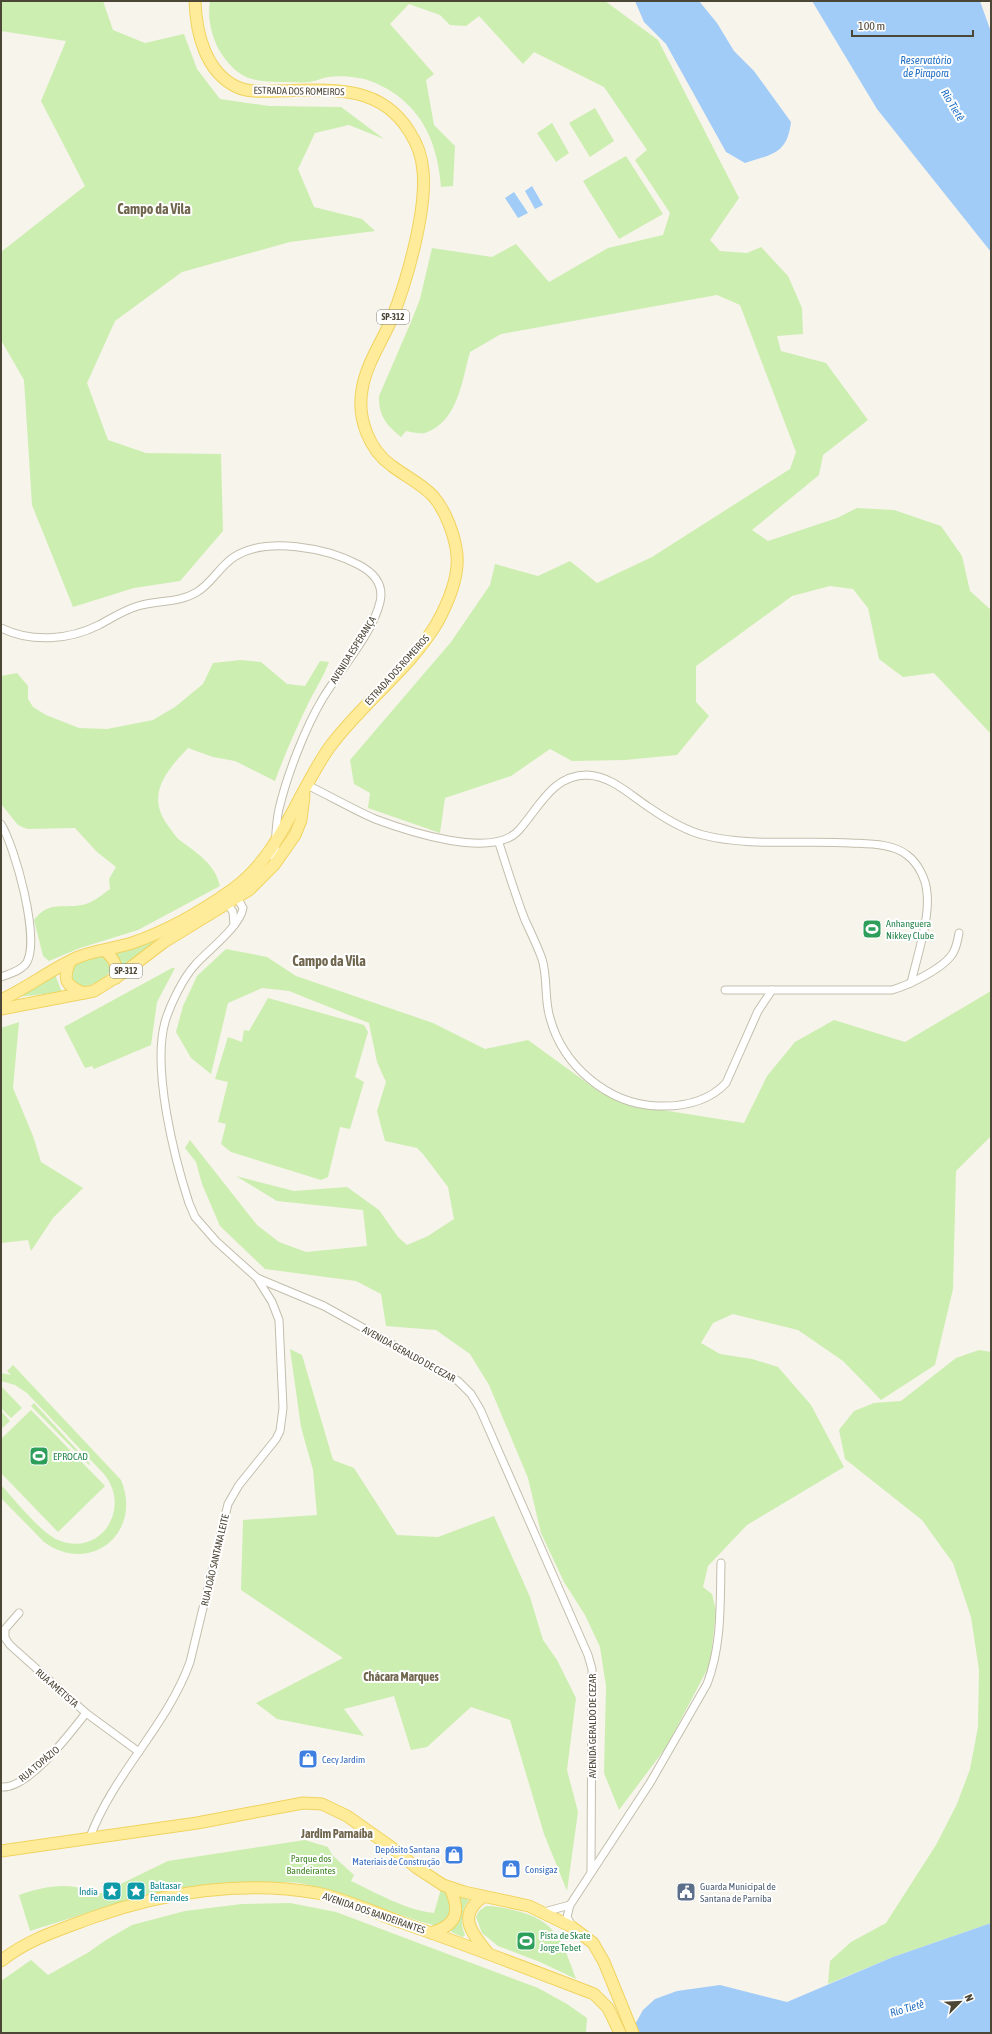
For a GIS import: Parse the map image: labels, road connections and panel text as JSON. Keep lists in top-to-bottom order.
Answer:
{
  "streets": {
    "main road": ["ESTRADA DOS ROMEIROS", "SP-312", "AVENIDA DOS BANDEIRANTES"],
    "street": [
      "AVENIDA ESPERANÇA",
      "AVENIDA GERALDO DE CEZAR",
      "RUA JOÃO SANTANA LEITE",
      "RUA AMETISTA",
      "RUA TOPÁZIO"
    ]
  },
  "crossings": [
    ["ESTRADA DOS ROMEIROS", "AVENIDA ESPERANÇA"],
    ["AVENIDA GERALDO DE CEZAR", "RUA JOÃO SANTANA LEITE"],
    ["RUA JOÃO SANTANA LEITE", "RUA AMETISTA"],
    ["RUA AMETISTA", "RUA TOPÁZIO"]
  ],
  "districts": [
    "Campo da Vila",
    "Campo da Vila",
    "Chácara Marques",
    "Jardim Parnaíba"
  ],
  "water": ["Reservatório de Pirapora", "Rio Tietê"],
  "parks": ["Parque dos Bandeirantes"],
  "places": {
    "sports": ["Anhanguera Nikkey Clube", "EPROCAD", "Pista de Skate Jorge Tebet"],
    "shop": ["Cecy Jardim", "Depósito Santana Materiais de Construção", "Consigaz"],
    "place": ["Índia", "Baltasar Fernandes"],
    "public building": ["Guarda Municipal de Santana de Parníba"]
  },
  "scale_bar": "100 m",
  "north": "top right"
}
